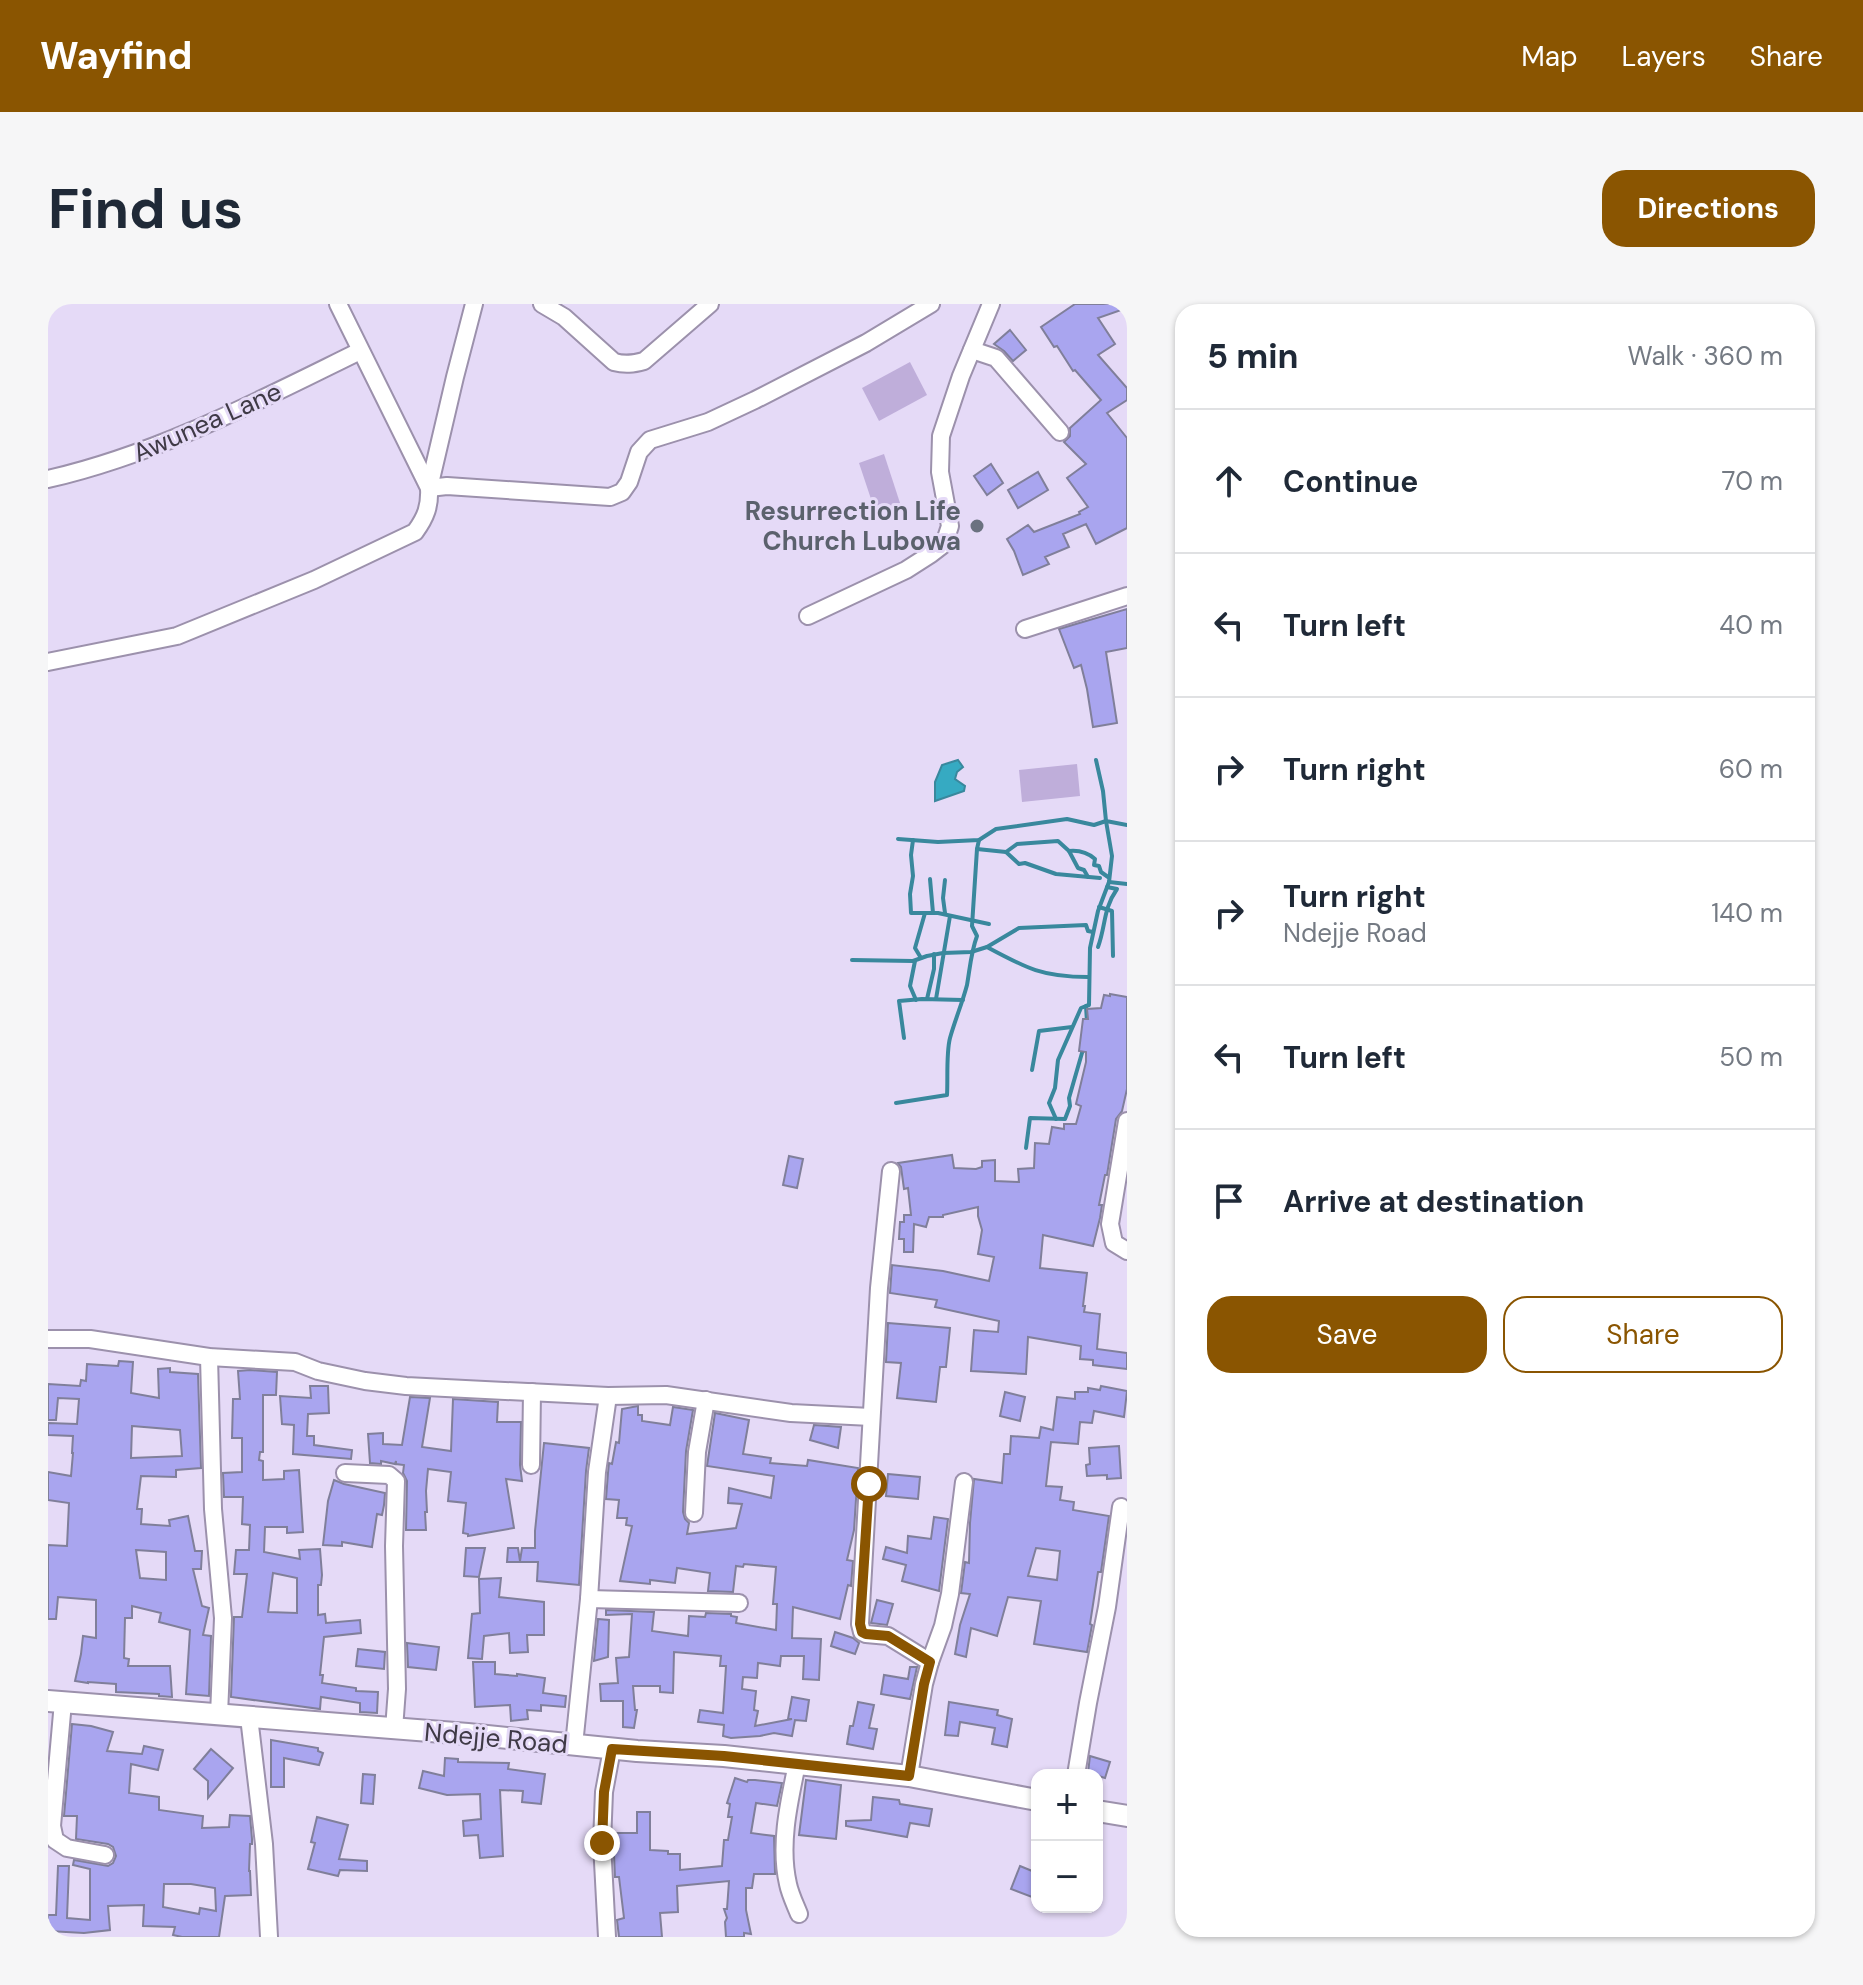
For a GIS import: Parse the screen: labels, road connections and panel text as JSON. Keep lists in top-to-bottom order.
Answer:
{
  "streets": {
    "street": ["Awunea Lane", "Ndejje Road"]
  },
  "places": ["Resurrection Life Church Lubowa"],
  "page": {
    "header": "Wayfind",
    "nav": ["Map", "Layers", "Share"],
    "buttons": [
      "Directions",
      ["Save", "Share"]
    ],
    "title": "Find us",
    "heading": ["5 min", "Walk · 360 m"],
    "list": [
      ["Continue", "70 m"],
      ["Turn left", "40 m"],
      ["Turn right", "60 m"],
      ["Turn right", "Ndejje Road", "140 m"],
      ["Turn left", "50 m"],
      "Arrive at destination"
    ],
    "map_buttons": ["+", "−"]
  }
}
